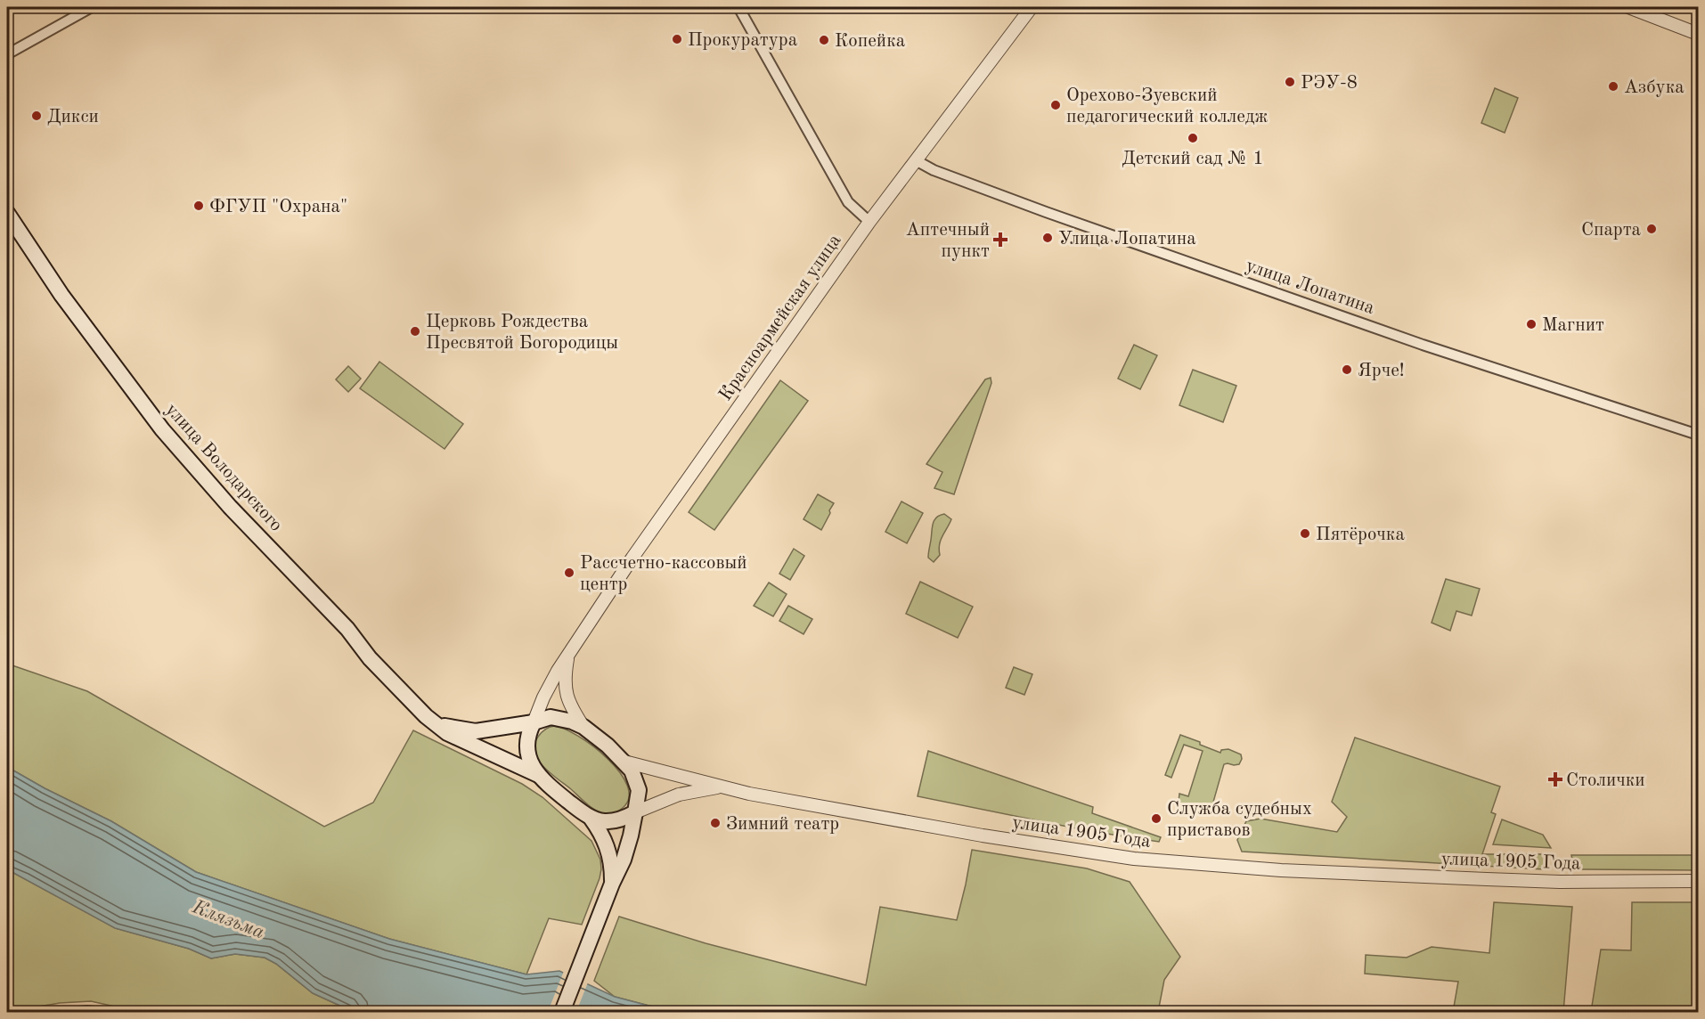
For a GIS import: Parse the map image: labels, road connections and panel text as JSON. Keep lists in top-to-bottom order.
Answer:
{
  "streets": {
    "main road": ["улица Володарского"],
    "street": ["улица Лопатина", "Красноармейская улица", "улица 1905 Года"]
  },
  "crossings": [
    ["улица Лопатина", "Красноармейская улица"]
  ],
  "water": ["Клязьма"],
  "places": {
    "other": [
      "Прокуратура",
      "Копейка",
      "РЭУ-8",
      "Азбука",
      "Орехово-Зуевский педагогический колледж",
      "Дикси",
      "Детский сад № 1",
      "ФГУП \"Охрана\"",
      "Спарта",
      "Улица Лопатина",
      "Магнит",
      "Церковь Рождества Пресвятой Богородицы",
      "Ярче!",
      "Пятёрочка",
      "Рассчетно-кассовый центр",
      "Служба судебных приставов",
      "Зимний театр"
    ],
    "health": ["Аптечный пункт", "Столички"]
  }
}
